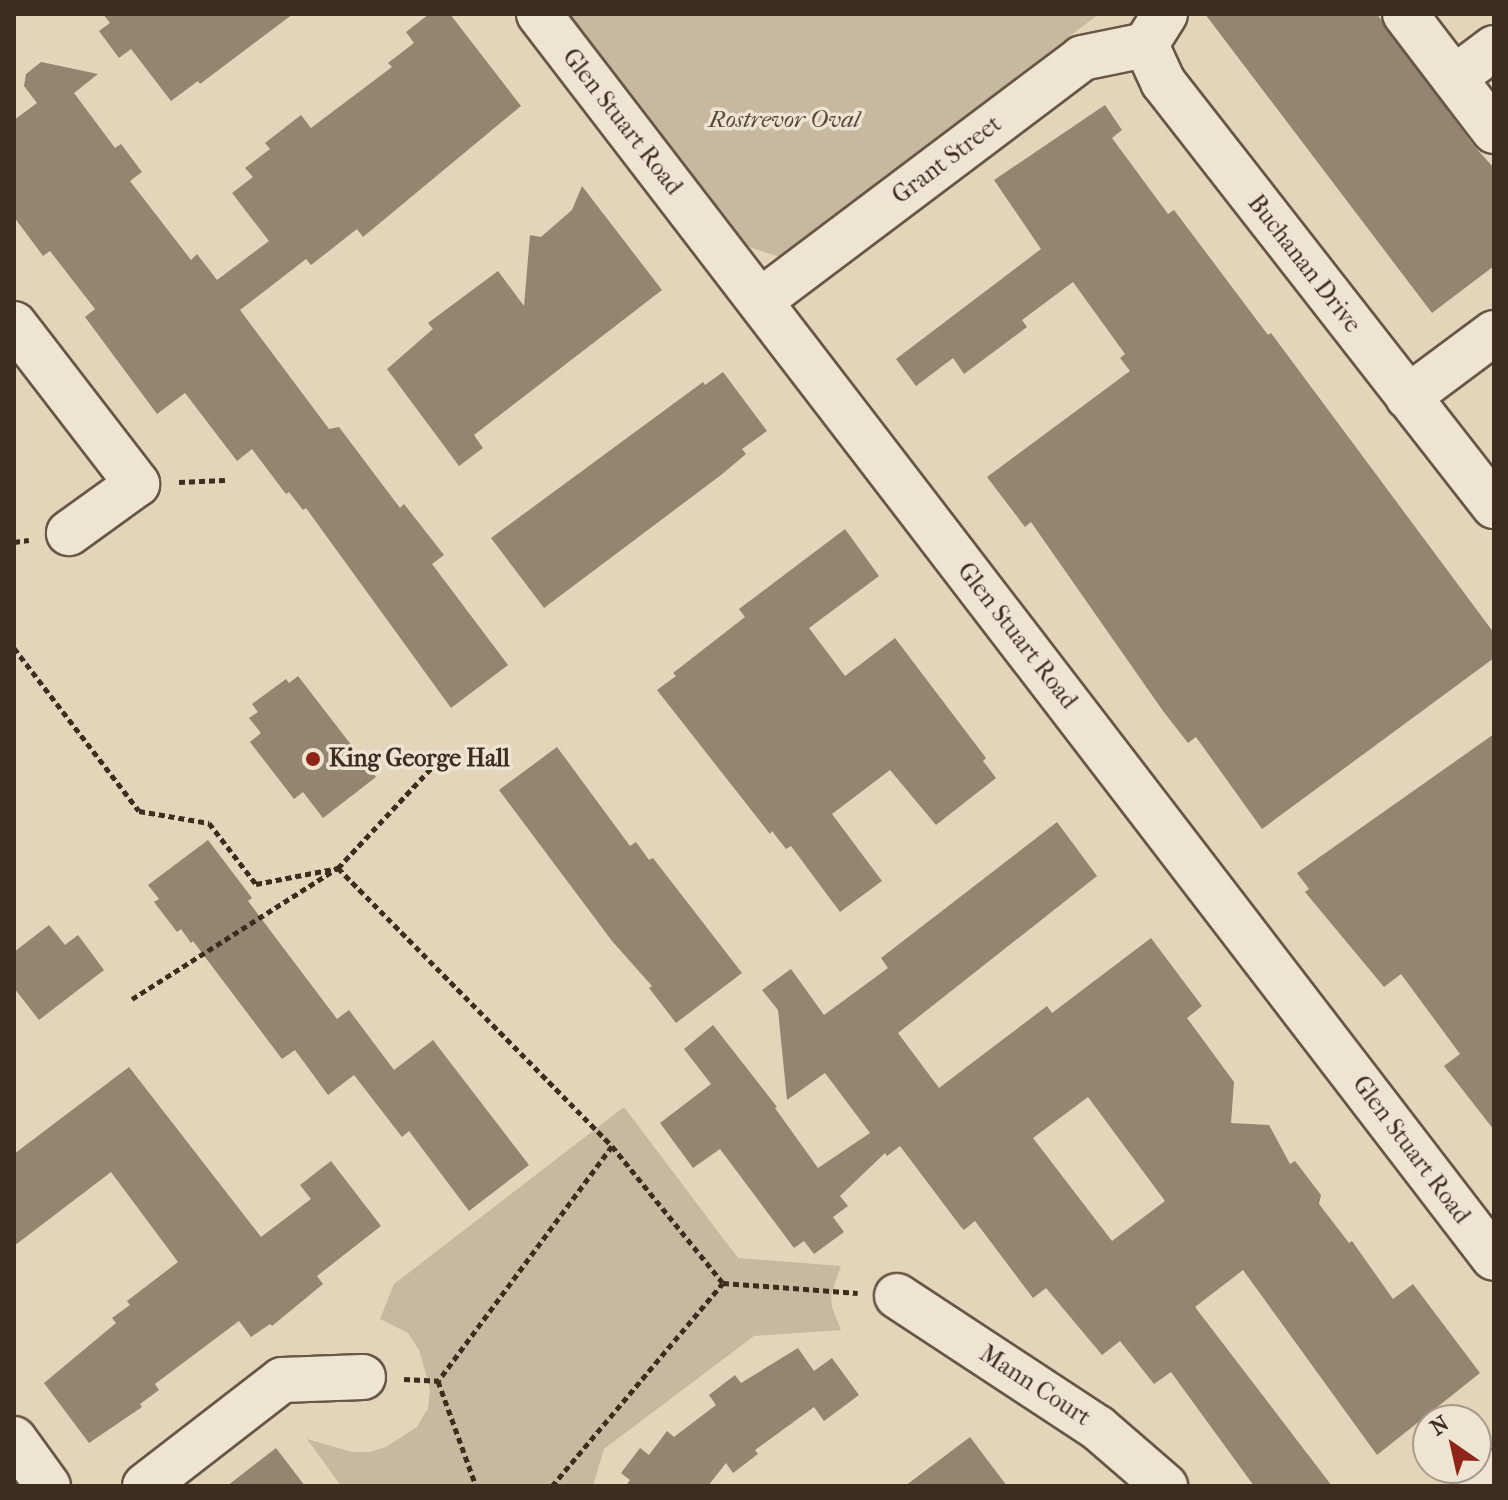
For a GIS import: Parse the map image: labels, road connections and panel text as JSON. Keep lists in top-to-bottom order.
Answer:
{
  "streets": {
    "street": [
      "Glen Stuart Road",
      "Grant Street",
      "Buchanan Drive",
      "Mann Court"
    ]
  },
  "crossings": [
    ["Glen Stuart Road", "Grant Street"],
    ["Grant Street", "Buchanan Drive"]
  ],
  "parks": ["Rostrevor Oval"],
  "places": ["King George Hall"],
  "north": "top left"
}
